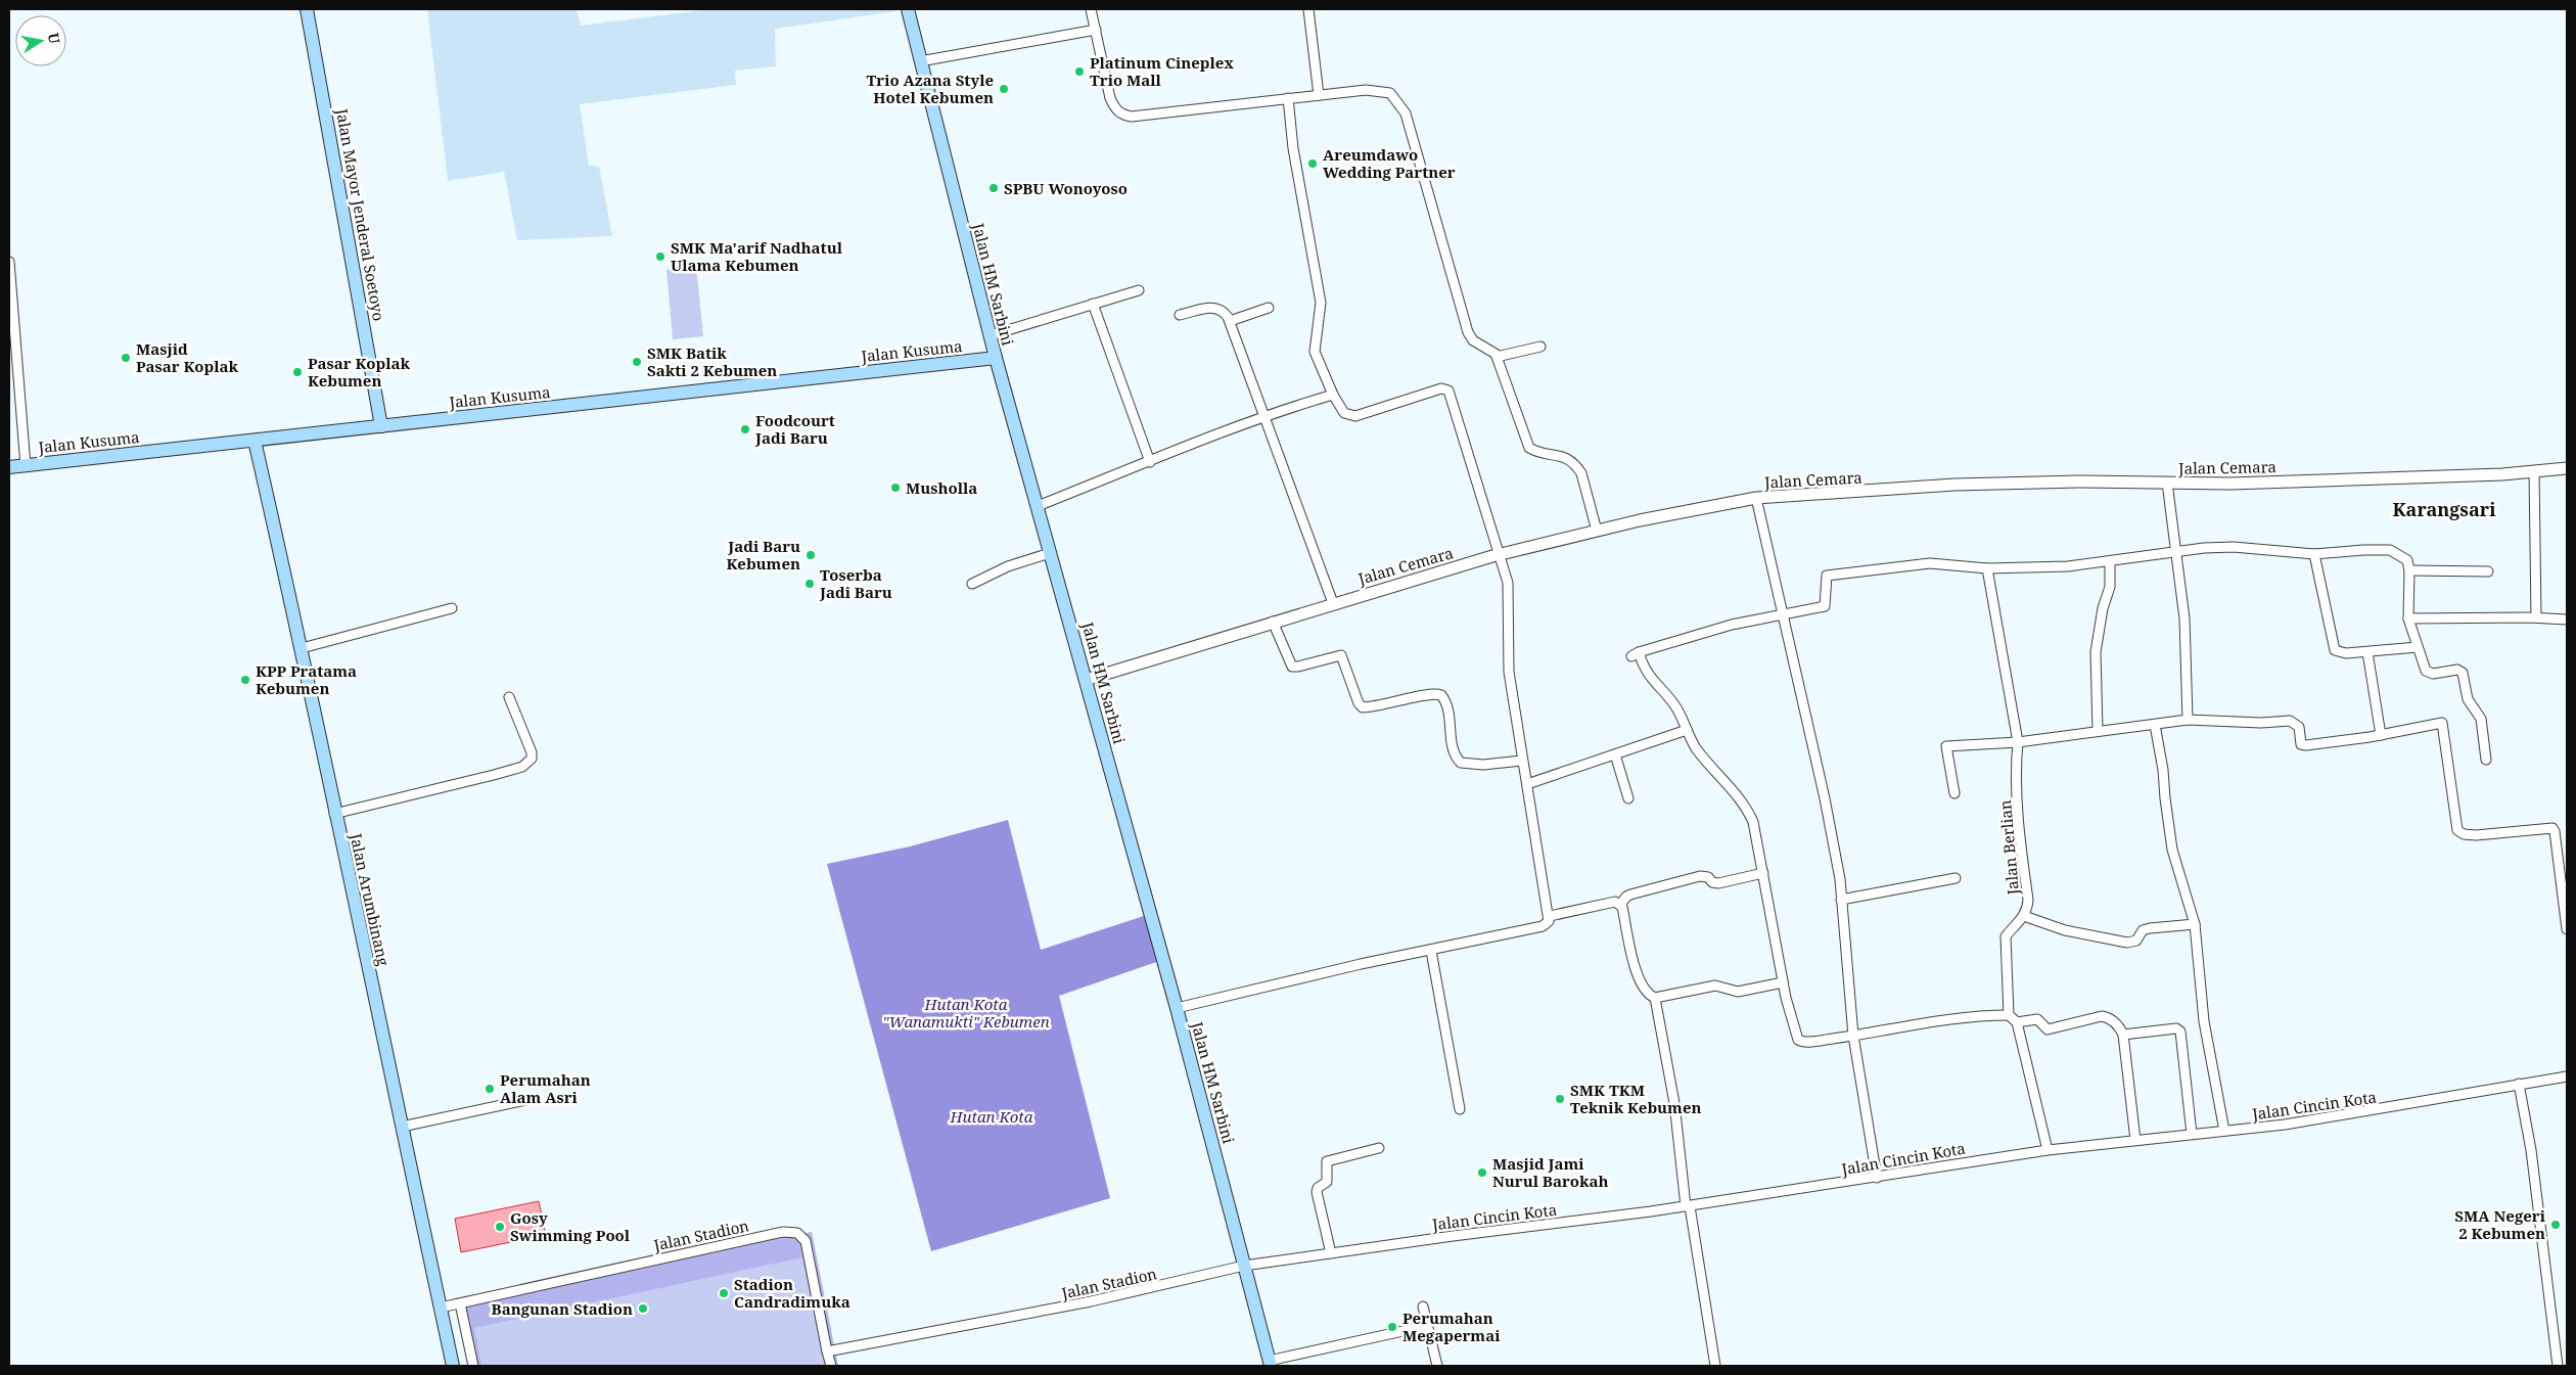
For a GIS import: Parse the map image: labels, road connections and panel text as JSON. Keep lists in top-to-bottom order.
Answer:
{
  "streets": {
    "main road": [
      "Jalan Mayor Jenderal Soetoyo",
      "Jalan HM Sarbini",
      "Jalan Kusuma",
      "Jalan Arumbinang"
    ],
    "street": [
      "Jalan Cemara",
      "Jalan Berlian",
      "Jalan Cincin Kota",
      "Jalan Stadion"
    ]
  },
  "crossings": [
    ["Jalan Mayor Jenderal Soetoyo", "Jalan Kusuma"],
    ["Jalan HM Sarbini", "Jalan Kusuma"],
    ["Jalan HM Sarbini", "Jalan Cemara"],
    ["Jalan HM Sarbini", "Jalan Cincin Kota"],
    ["Jalan HM Sarbini", "Jalan Stadion"],
    ["Jalan Kusuma", "Jalan Arumbinang"],
    ["Jalan Berlian", "Jalan Cincin Kota"],
    ["Jalan Arumbinang", "Jalan Stadion"],
    ["Jalan Cincin Kota", "Jalan Stadion"]
  ],
  "districts": ["Karangsari"],
  "parks": ["Hutan Kota \"Wanamukti\" Kebumen", "Hutan Kota"],
  "places": [
    "Platinum Cineplex Trio Mall",
    "Trio Azana Style Hotel Kebumen",
    "Areumdawo Wedding Partner",
    "SPBU Wonoyoso",
    "SMK Ma'arif Nadhatul Ulama Kebumen",
    "Masjid Pasar Koplak",
    "SMK Batik Sakti 2 Kebumen",
    "Pasar Koplak Kebumen",
    "Foodcourt Jadi Baru",
    "Musholla",
    "Jadi Baru Kebumen",
    "Toserba Jadi Baru",
    "KPP Pratama Kebumen",
    "Perumahan Alam Asri",
    "SMK TKM Teknik Kebumen",
    "Masjid Jami Nurul Barokah",
    "SMA Negeri 2 Kebumen",
    "Gosy Swimming Pool",
    "Stadion Candradimuka",
    "Bangunan Stadion",
    "Perumahan Megapermai"
  ],
  "north": "right"
}
